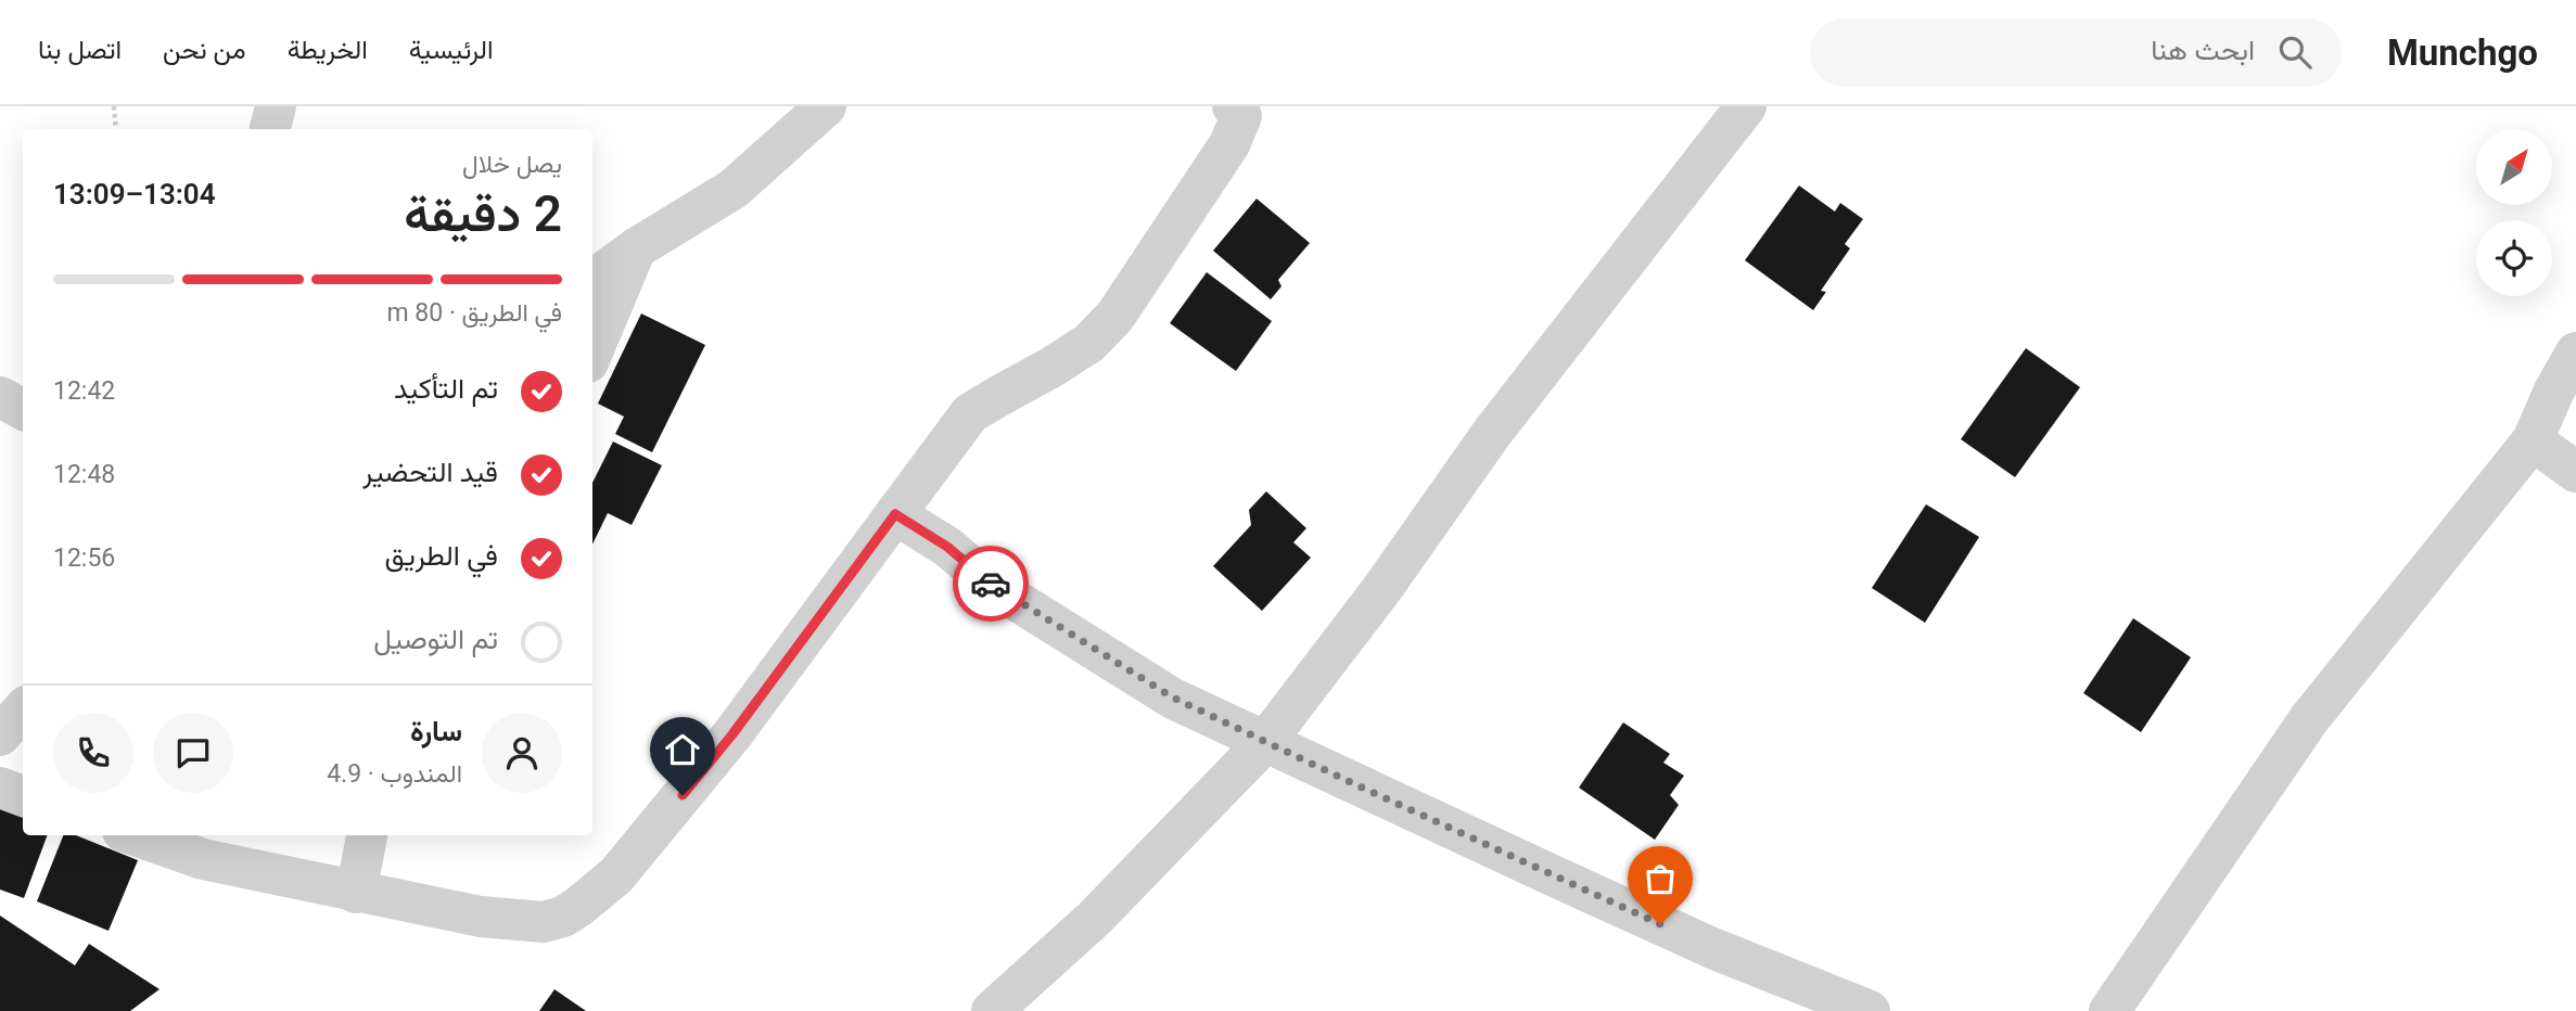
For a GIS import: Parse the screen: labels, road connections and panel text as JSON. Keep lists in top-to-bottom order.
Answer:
{
  "north": "top right",
  "page": {
    "header": "Munchgo",
    "search": "ابحث هنا",
    "nav": [
      "الرئيسية",
      "الخريطة",
      "من نحن",
      "اتصل بنا"
    ],
    "heading": ["2 دقيقة", "يصل خلال", "13:04–13:09"],
    "panel": ["سارة", "المندوب · 4.9"],
    "bar": "في الطريق · 80 m",
    "list": [
      ["تم التأكيد", "12:42"],
      ["قيد التحضير", "12:48"],
      ["في الطريق", "12:56"],
      "تم التوصيل"
    ]
  }
}
